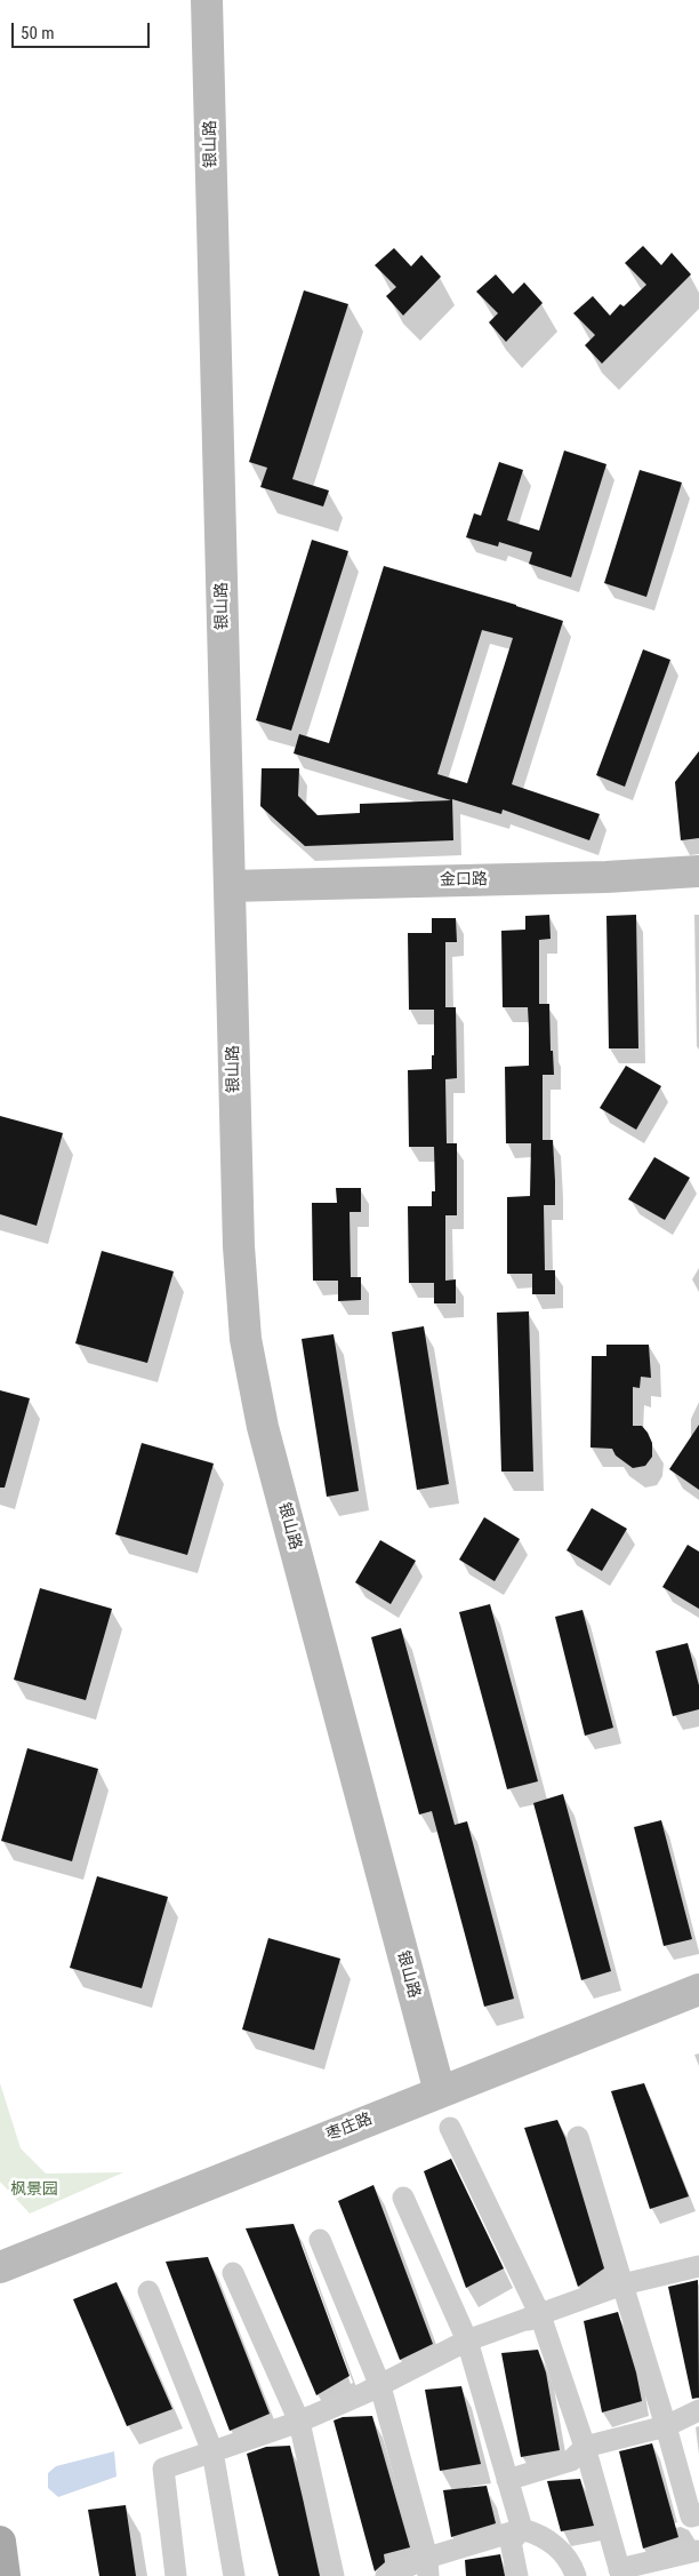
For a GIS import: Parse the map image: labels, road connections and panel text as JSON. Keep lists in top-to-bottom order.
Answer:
{
  "streets": {
    "street": ["银山路", "金口路", "枣庄路"]
  },
  "crossings": [
    ["银山路", "金口路"],
    ["银山路", "枣庄路"]
  ],
  "parks": ["枫景园"],
  "scale_bar": "50 m"
}
